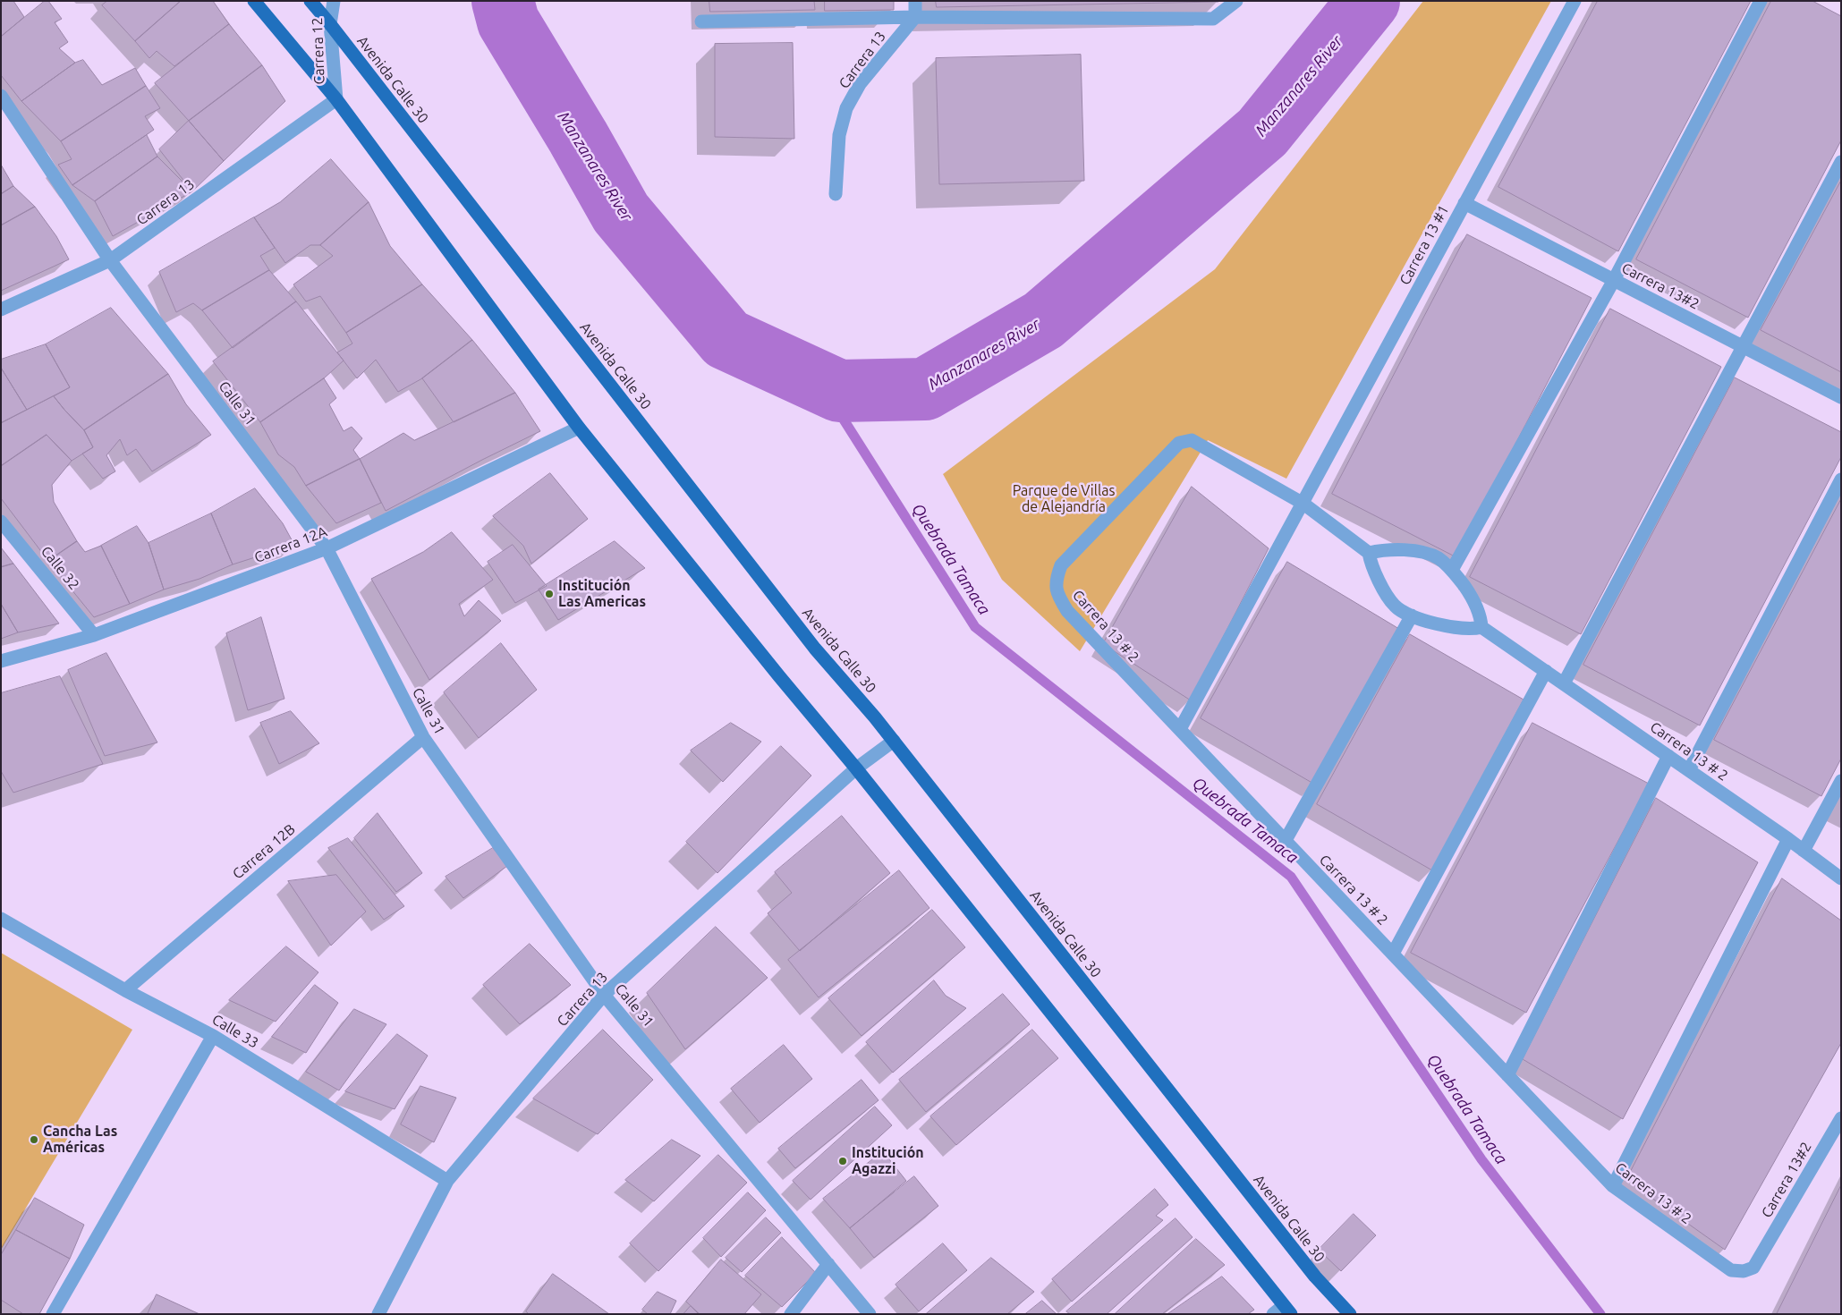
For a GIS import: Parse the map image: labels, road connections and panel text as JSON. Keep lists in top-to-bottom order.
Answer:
{
  "streets": {
    "main road": ["Avenida Calle 30"],
    "street": [
      "Carrera 12",
      "Carrera 13",
      "Carrera 13 #1",
      "Carrera 13#2",
      "Calle 31",
      "Carrera 12A",
      "Calle 32",
      "Carrera 13 # 2",
      "Carrera 12B",
      "Calle 33"
    ]
  },
  "crossings": [
    ["Carrera 12", "Carrera 13"],
    ["Carrera 12", "Avenida Calle 30"],
    ["Carrera 13", "Avenida Calle 30"],
    ["Carrera 13", "Calle 31"],
    ["Carrera 13", "Calle 33"],
    ["Carrera 13 #1", "Carrera 13#2"],
    ["Carrera 13 #1", "Carrera 13 # 2"],
    ["Carrera 13#2", "Carrera 13 # 2"],
    ["Calle 31", "Carrera 12A"],
    ["Calle 31", "Carrera 12B"],
    ["Carrera 12A", "Calle 32"],
    ["Carrera 12B", "Calle 33"]
  ],
  "water": ["Manzanares River", "Quebrada Tamaca"],
  "parks": ["Parque de Villas de Alejandría"],
  "places": ["Institución Las Americas", "Cancha Las Américas", "Institución Agazzi"]
}
